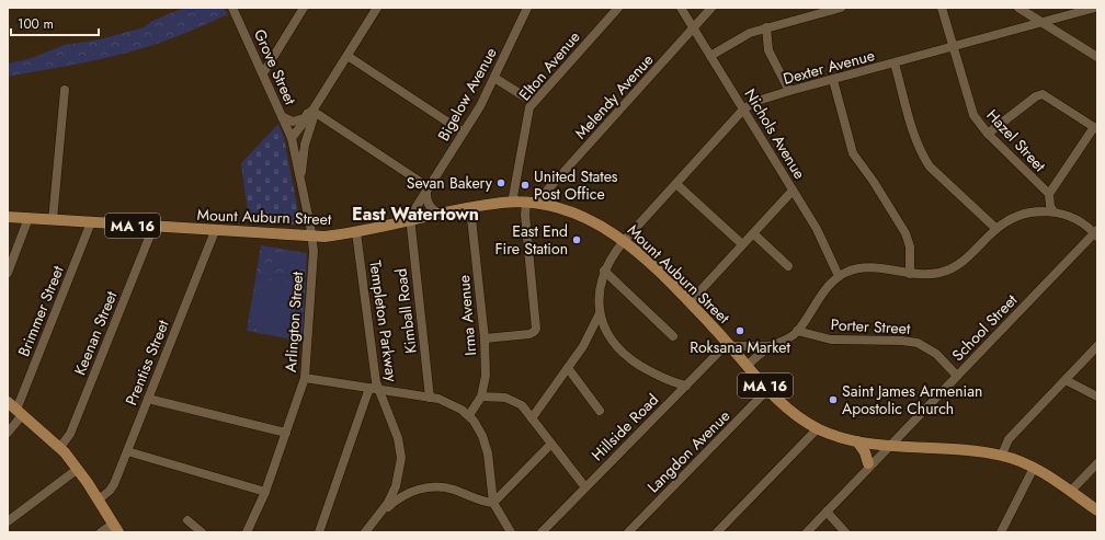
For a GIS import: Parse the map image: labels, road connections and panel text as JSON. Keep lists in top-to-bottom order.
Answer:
{
  "streets": {
    "main road": ["Mount Auburn Street", "MA 16"],
    "street": [
      "Elton Avenue",
      "Grove Street",
      "Dexter Avenue",
      "Bigelow Avenue",
      "Melendy Avenue",
      "Nichols Avenue",
      "Hazel Street",
      "Brimmer Street",
      "Kimball Road",
      "Irma Avenue",
      "Templeton Parkway",
      "Arlington Street",
      "Porter Street",
      "School Street",
      "Keenan Street",
      "Prentiss Street",
      "Hillside Road",
      "Langdon Avenue"
    ]
  },
  "crossings": [
    ["Elton Avenue", "Mount Auburn Street"],
    ["Grove Street", "Arlington Street"],
    ["Dexter Avenue", "Nichols Avenue"],
    ["Dexter Avenue", "Hazel Street"],
    ["Dexter Avenue", "Mount Auburn Street"],
    ["Bigelow Avenue", "Mount Auburn Street"],
    ["Bigelow Avenue", "Kimball Road"],
    ["Melendy Avenue", "Nichols Avenue"],
    ["Melendy Avenue", "Mount Auburn Street"],
    ["Mount Auburn Street", "Brimmer Street"],
    ["Mount Auburn Street", "Kimball Road"],
    ["Mount Auburn Street", "Irma Avenue"],
    ["Mount Auburn Street", "Templeton Parkway"],
    ["Mount Auburn Street", "Arlington Street"],
    ["Mount Auburn Street", "School Street"],
    ["Mount Auburn Street", "Keenan Street"],
    ["Mount Auburn Street", "Prentiss Street"],
    ["Mount Auburn Street", "Hillside Road"],
    ["Mount Auburn Street", "Langdon Avenue"],
    ["Porter Street", "School Street"]
  ],
  "districts": ["East Watertown"],
  "places": [
    "Sevan Bakery",
    "United States Post Office",
    "East End Fire Station",
    "Roksana Market",
    "Saint James Armenian Apostolic Church"
  ],
  "scale_bar": "100 m"
}
